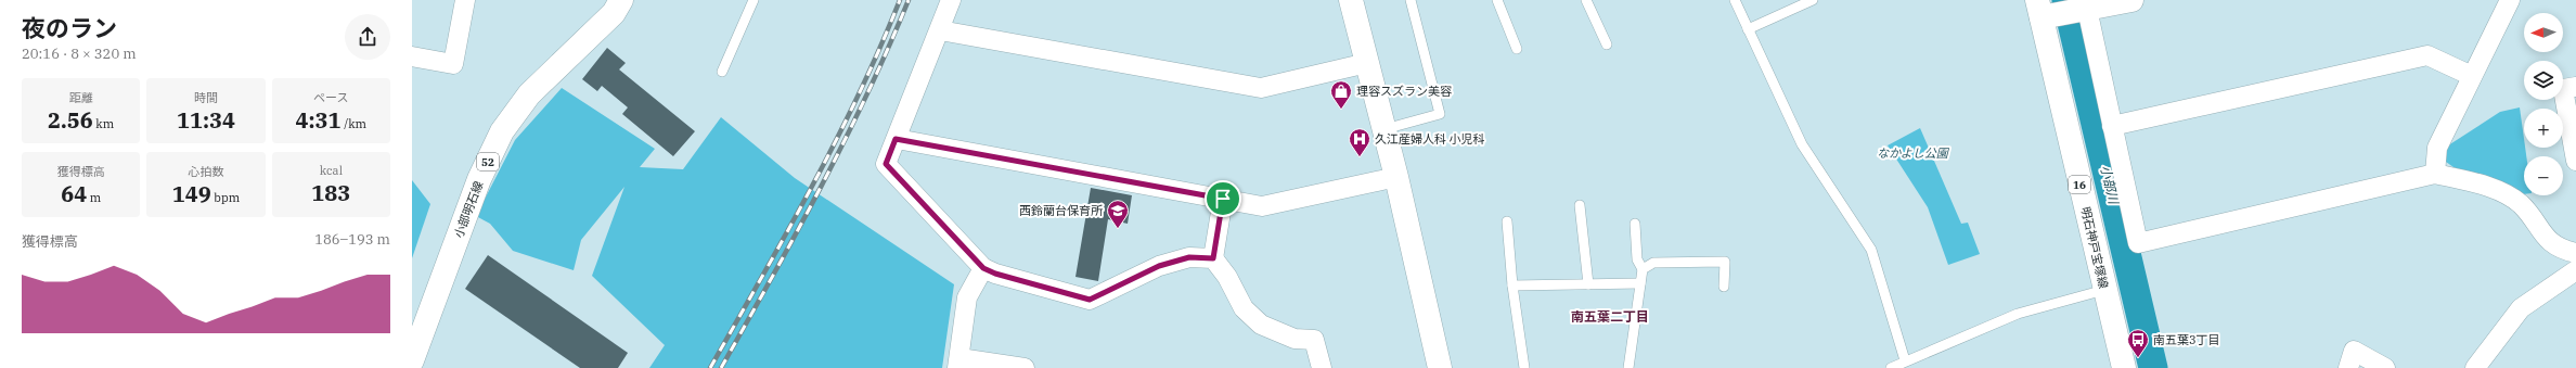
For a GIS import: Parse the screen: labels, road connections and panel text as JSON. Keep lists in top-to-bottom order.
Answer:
{
  "streets": {
    "main road": [
      "52",
      "16",
      "小部明石線",
      "明石神戸宝塚線"
    ]
  },
  "districts": ["南五葉二丁目"],
  "water": ["小部川"],
  "parks": ["なかよし公園"],
  "places": {
    "shop": ["理容スズラン美容"],
    "hospital": ["久江産婦人科 小児科"],
    "school or university": ["西鈴蘭台保育所"],
    "bus stop": ["南五葉3丁目"]
  },
  "north": "left",
  "page": {
    "heading": ["夜のラン", "20:16 · 8 × 320 m"],
    "map_buttons": ["+", "−"],
    "stats": [
      ["距離", "2.56 km"],
      ["時間", "11:34"],
      ["ペース", "4:31 /km"],
      ["獲得標高", "64 m"],
      ["心拍数", "149 bpm"],
      ["kcal", "183"]
    ],
    "chart": ["獲得標高", "186–193 m"]
  }
}
